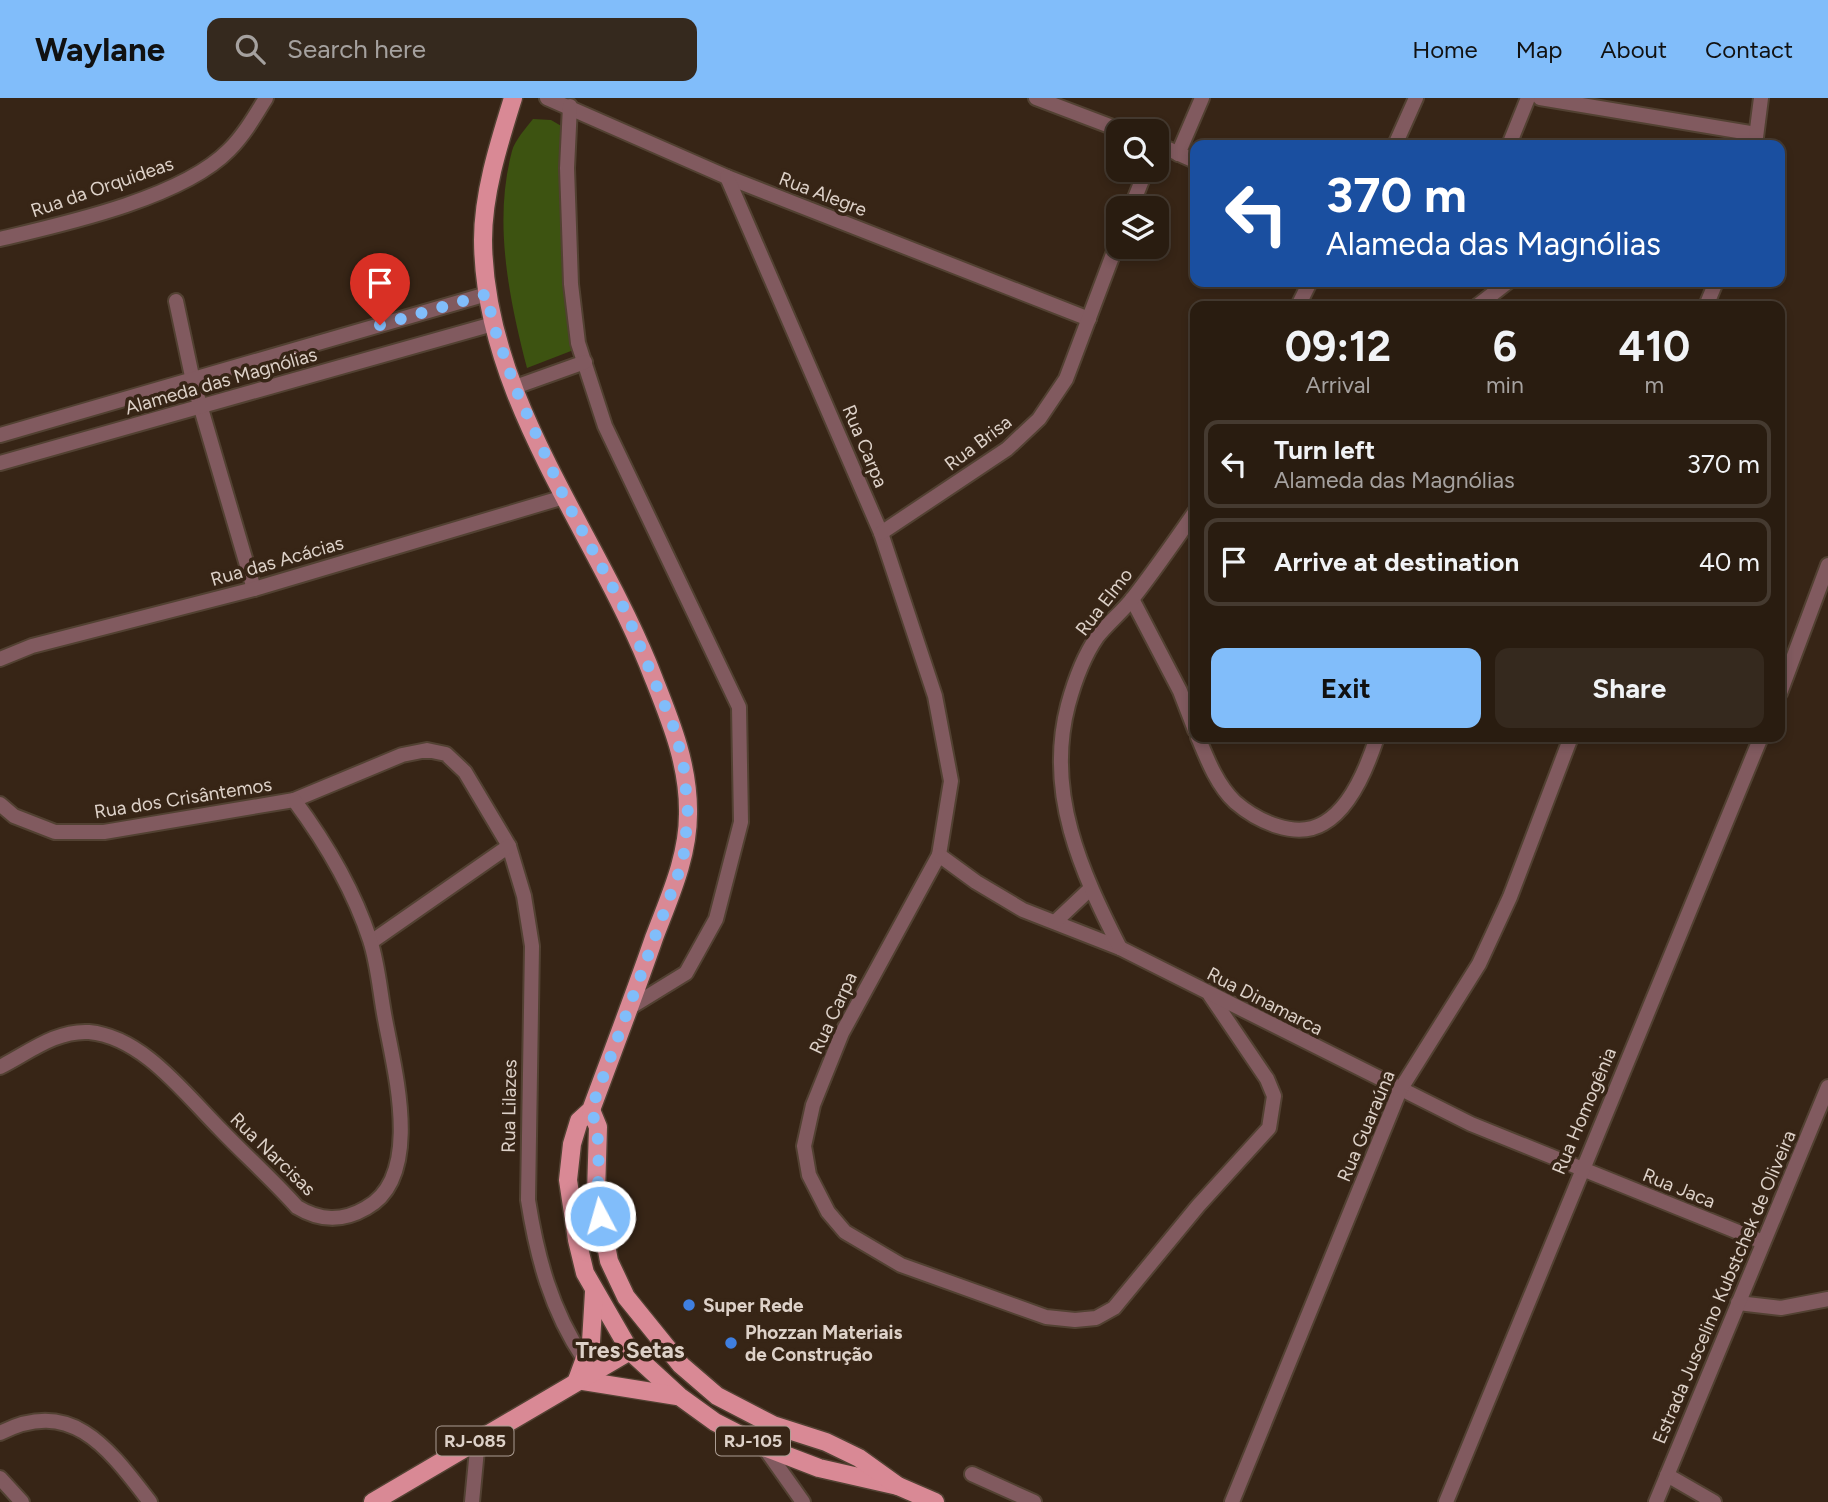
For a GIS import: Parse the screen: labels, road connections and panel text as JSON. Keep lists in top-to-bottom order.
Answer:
{
  "streets": {
    "main road": ["RJ-085", "RJ-105"],
    "street": [
      "Rua da Orquideas",
      "Rua Alegre",
      "Alameda das Magnólias",
      "Rua Brisa",
      "Rua Carpa",
      "Rua das Acácias",
      "Rua Elmo",
      "Rua dos Crisântemos",
      "Rua Dinamarca",
      "Rua Lilazes",
      "Rua Homogênia",
      "Rua Guaraúna",
      "Rua Narcisas",
      "Rua Jaca",
      "Estrada Juscelino Kubstchek de Oliveira"
    ]
  },
  "crossings": [
    ["Rua Alegre", "Rua Brisa"],
    ["Rua Alegre", "Rua Carpa"],
    ["Alameda das Magnólias", "RJ-105"],
    ["Rua Brisa", "Rua Carpa"],
    ["Rua Carpa", "Rua Dinamarca"],
    ["Rua das Acácias", "RJ-105"],
    ["Rua Elmo", "Rua Dinamarca"],
    ["Rua dos Crisântemos", "Rua Lilazes"],
    ["Rua dos Crisântemos", "Rua Narcisas"],
    ["Rua Dinamarca", "Rua Homogênia"],
    ["Rua Dinamarca", "Rua Guaraúna"],
    ["Rua Dinamarca", "Rua Jaca"],
    ["Rua Lilazes", "Rua Narcisas"],
    ["Rua Homogênia", "Rua Jaca"],
    ["Rua Jaca", "Estrada Juscelino Kubstchek de Oliveira"],
    ["RJ-085", "RJ-105"]
  ],
  "districts": ["Tres Setas"],
  "places": ["Super Rede", "Phozzan Materiais de Construção"],
  "page": {
    "header": "Waylane",
    "search": "Search here",
    "nav": [
      "Home",
      "Map",
      "About",
      "Contact"
    ],
    "turn": ["370 m", "Alameda das Magnólias"],
    "eta": [
      "09:12",
      "Arrival",
      "6",
      "min",
      "410",
      "m"
    ],
    "list": [
      {
        "name": "Turn left",
        "note": "Alameda das Magnólias",
        "value": "370 m"
      },
      {
        "name": "Arrive at destination",
        "value": "40 m"
      }
    ],
    "buttons": ["Exit", "Share"]
  }
}
